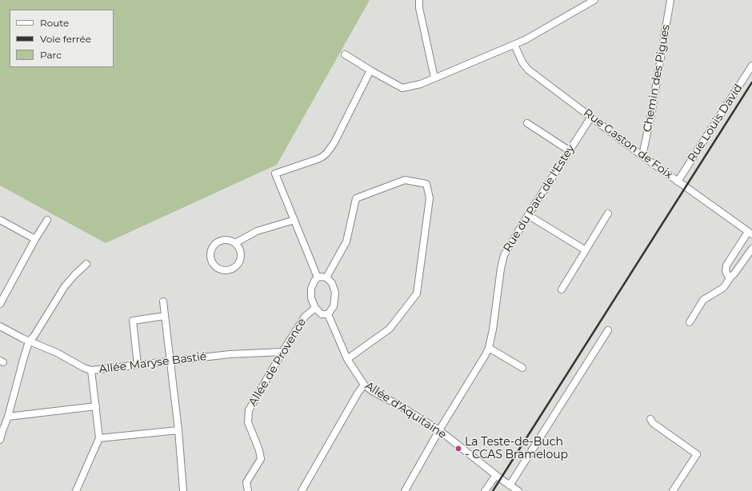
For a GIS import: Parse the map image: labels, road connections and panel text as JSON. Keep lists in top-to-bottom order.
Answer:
{
  "streets": {
    "street": [
      "Chemin des Pigues",
      "Rue Louis David",
      "Rue Gaston de Foix",
      "Rue du Parc de l'Estey",
      "Allée de Provence",
      "Allée Maryse Bastié",
      "Allée d'Aquitaine"
    ]
  },
  "crossings": [
    ["Chemin des Pigues", "Rue Gaston de Foix"],
    ["Rue Louis David", "Rue Gaston de Foix"],
    ["Rue Gaston de Foix", "Rue du Parc de l'Estey"],
    ["Rue du Parc de l'Estey", "Allée d'Aquitaine"],
    ["Allée de Provence", "Allée Maryse Bastié"],
    ["Allée de Provence", "Allée d'Aquitaine"]
  ],
  "places": ["La Teste-de-Buch - CCAS Brameloup"],
  "legend": ["Route", "Voie ferrée", "Parc"]
}
